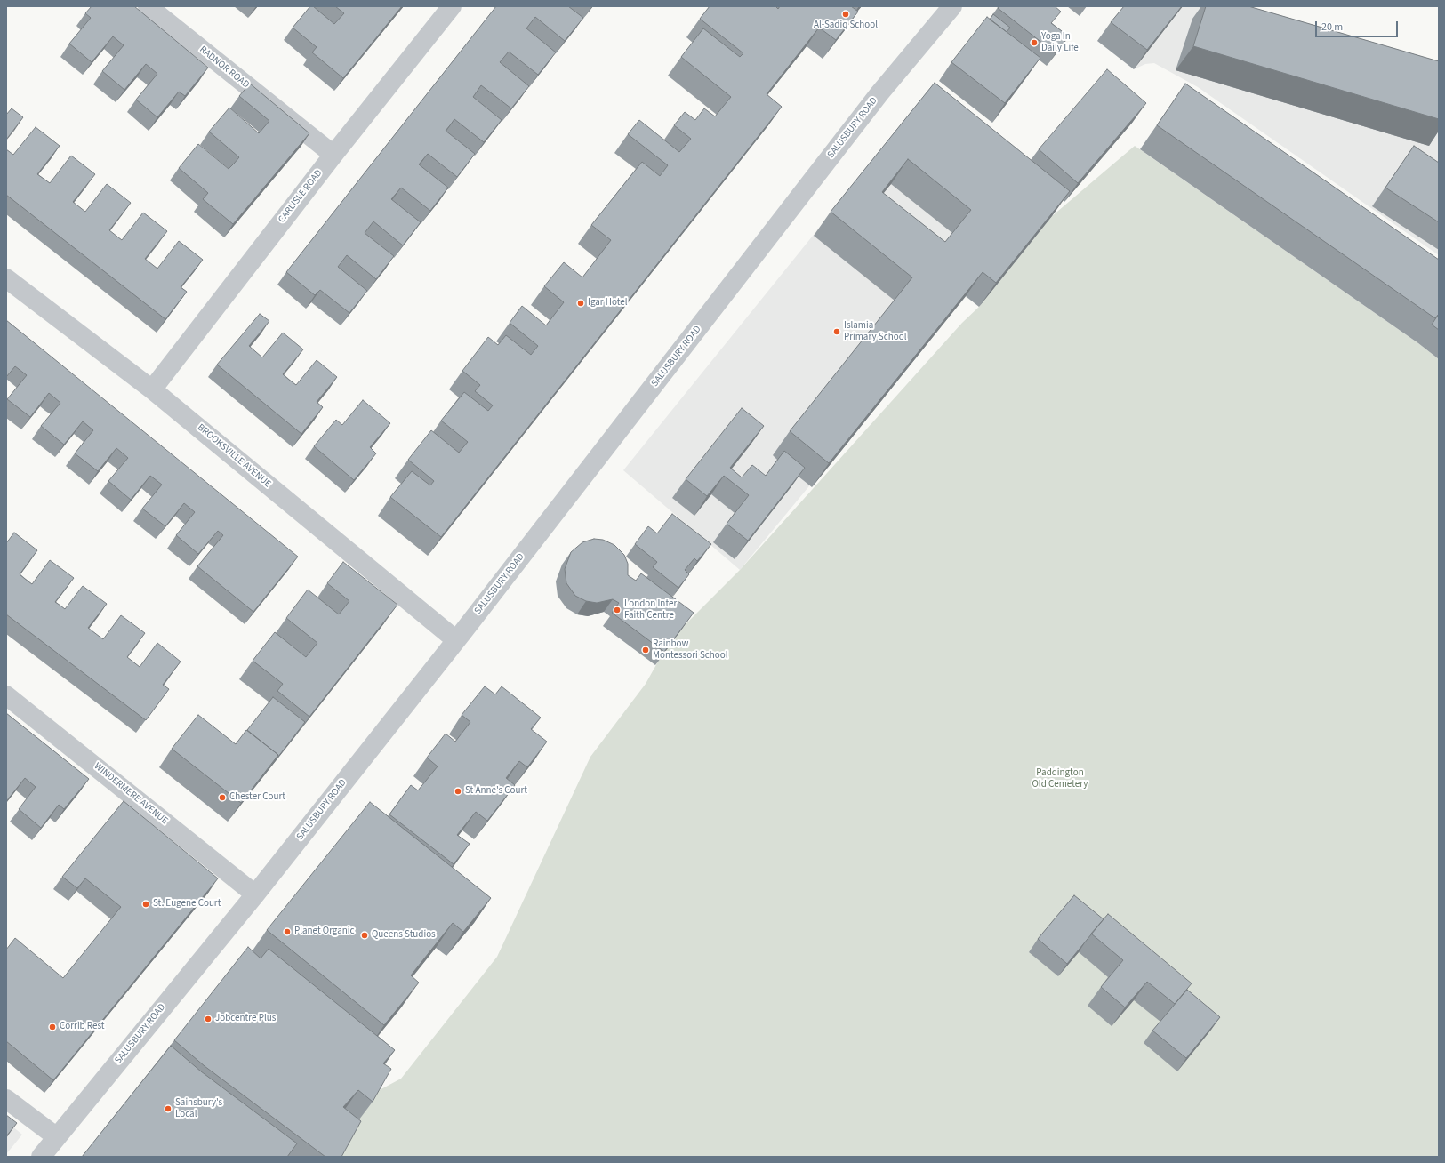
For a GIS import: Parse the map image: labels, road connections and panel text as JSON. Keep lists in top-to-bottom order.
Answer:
{
  "streets": {
    "street": [
      "RADNOR ROAD",
      "SALUSBURY ROAD",
      "CARLISLE ROAD",
      "BROOKSVILLE AVENUE",
      "WINDERMERE AVENUE"
    ]
  },
  "crossings": [
    ["RADNOR ROAD", "CARLISLE ROAD"],
    ["SALUSBURY ROAD", "BROOKSVILLE AVENUE"],
    ["SALUSBURY ROAD", "WINDERMERE AVENUE"],
    ["CARLISLE ROAD", "BROOKSVILLE AVENUE"]
  ],
  "parks": ["Paddington Old Cemetery"],
  "places": [
    "Al-Sadiq School",
    "Yoga In Daily Life",
    "Igar Hotel",
    "Islamia Primary School",
    "London Inter Faith Centre",
    "Rainbow Montessori School",
    "St Anne's Court",
    "Chester Court",
    "St. Eugene Court",
    "Planet Organic",
    "Queens Studios",
    "Jobcentre Plus",
    "Corrib Rest",
    "Sainsbury's Local"
  ],
  "scale_bar": "20 m"
}
